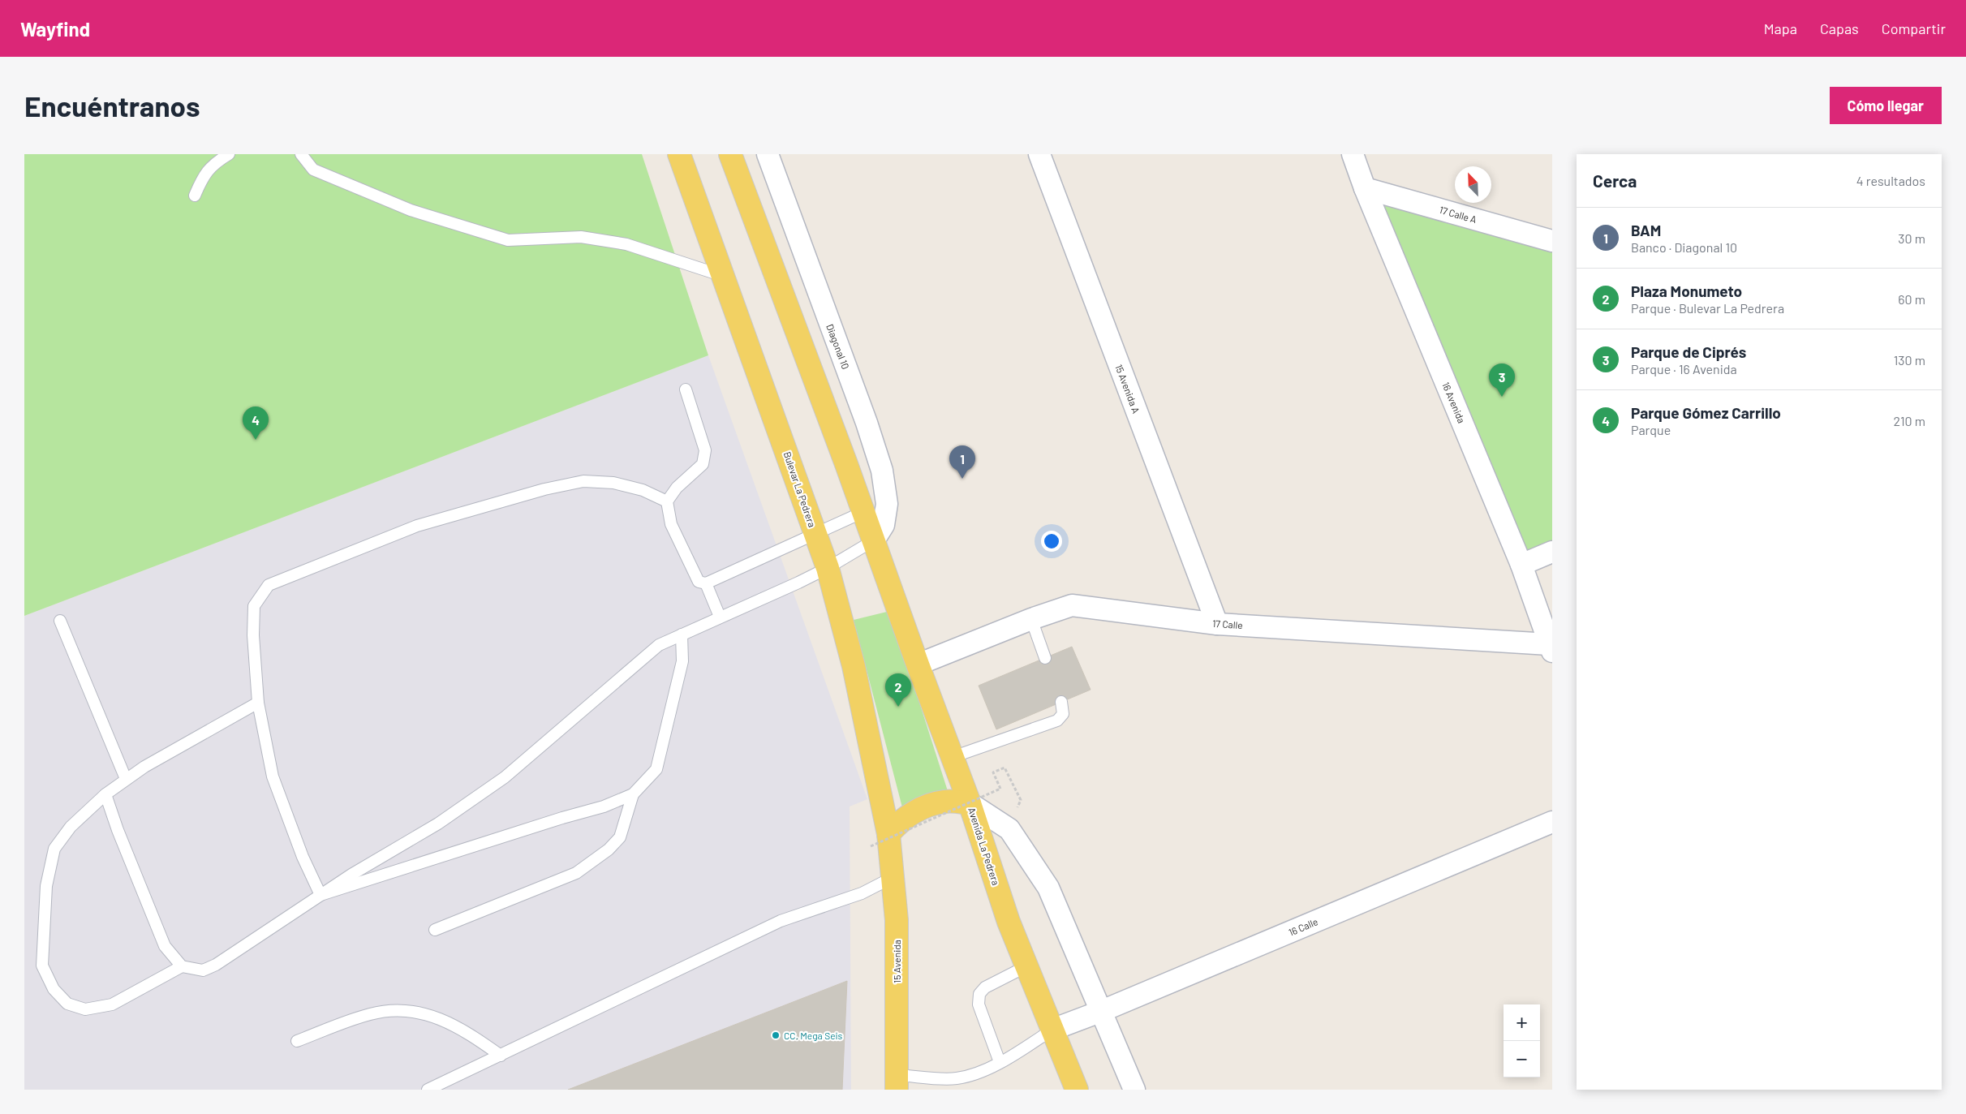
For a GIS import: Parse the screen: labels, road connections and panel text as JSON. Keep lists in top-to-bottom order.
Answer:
{
  "streets": {
    "main road": ["Bulevar La Pedrera", "Avenida La Pedrera", "15 Avenida"],
    "street": [
      "17 Calle A",
      "Diagonal 10",
      "15 Avenida A",
      "16 Avenida",
      "17 Calle",
      "16 Calle"
    ]
  },
  "crossings": [
    ["17 Calle A", "16 Avenida"],
    ["15 Avenida A", "17 Calle"],
    ["16 Avenida", "17 Calle"],
    ["Bulevar La Pedrera", "15 Avenida"],
    ["Avenida La Pedrera", "16 Calle"]
  ],
  "places": ["CC. Mega Seis"],
  "north": "top left",
  "page": {
    "header": "Wayfind",
    "nav": ["Mapa", "Capas", "Compartir"],
    "buttons": "Cómo llegar",
    "title": "Encuéntranos",
    "heading": ["Cerca", "4 resultados"],
    "list": [
      {
        "mark": "1",
        "name": "BAM",
        "note": "Banco · Diagonal 10",
        "value": "30 m"
      },
      {
        "mark": "2",
        "name": "Plaza Monumeto",
        "note": "Parque · Bulevar La Pedrera",
        "value": "60 m"
      },
      {
        "mark": "3",
        "name": "Parque de Ciprés",
        "note": "Parque · 16 Avenida",
        "value": "130 m"
      },
      {
        "mark": "4",
        "name": "Parque Gómez Carrillo",
        "note": "Parque",
        "value": "210 m"
      }
    ],
    "pins": [
      "3",
      "4",
      "1",
      "2"
    ],
    "map_buttons": ["+", "−"]
  }
}
